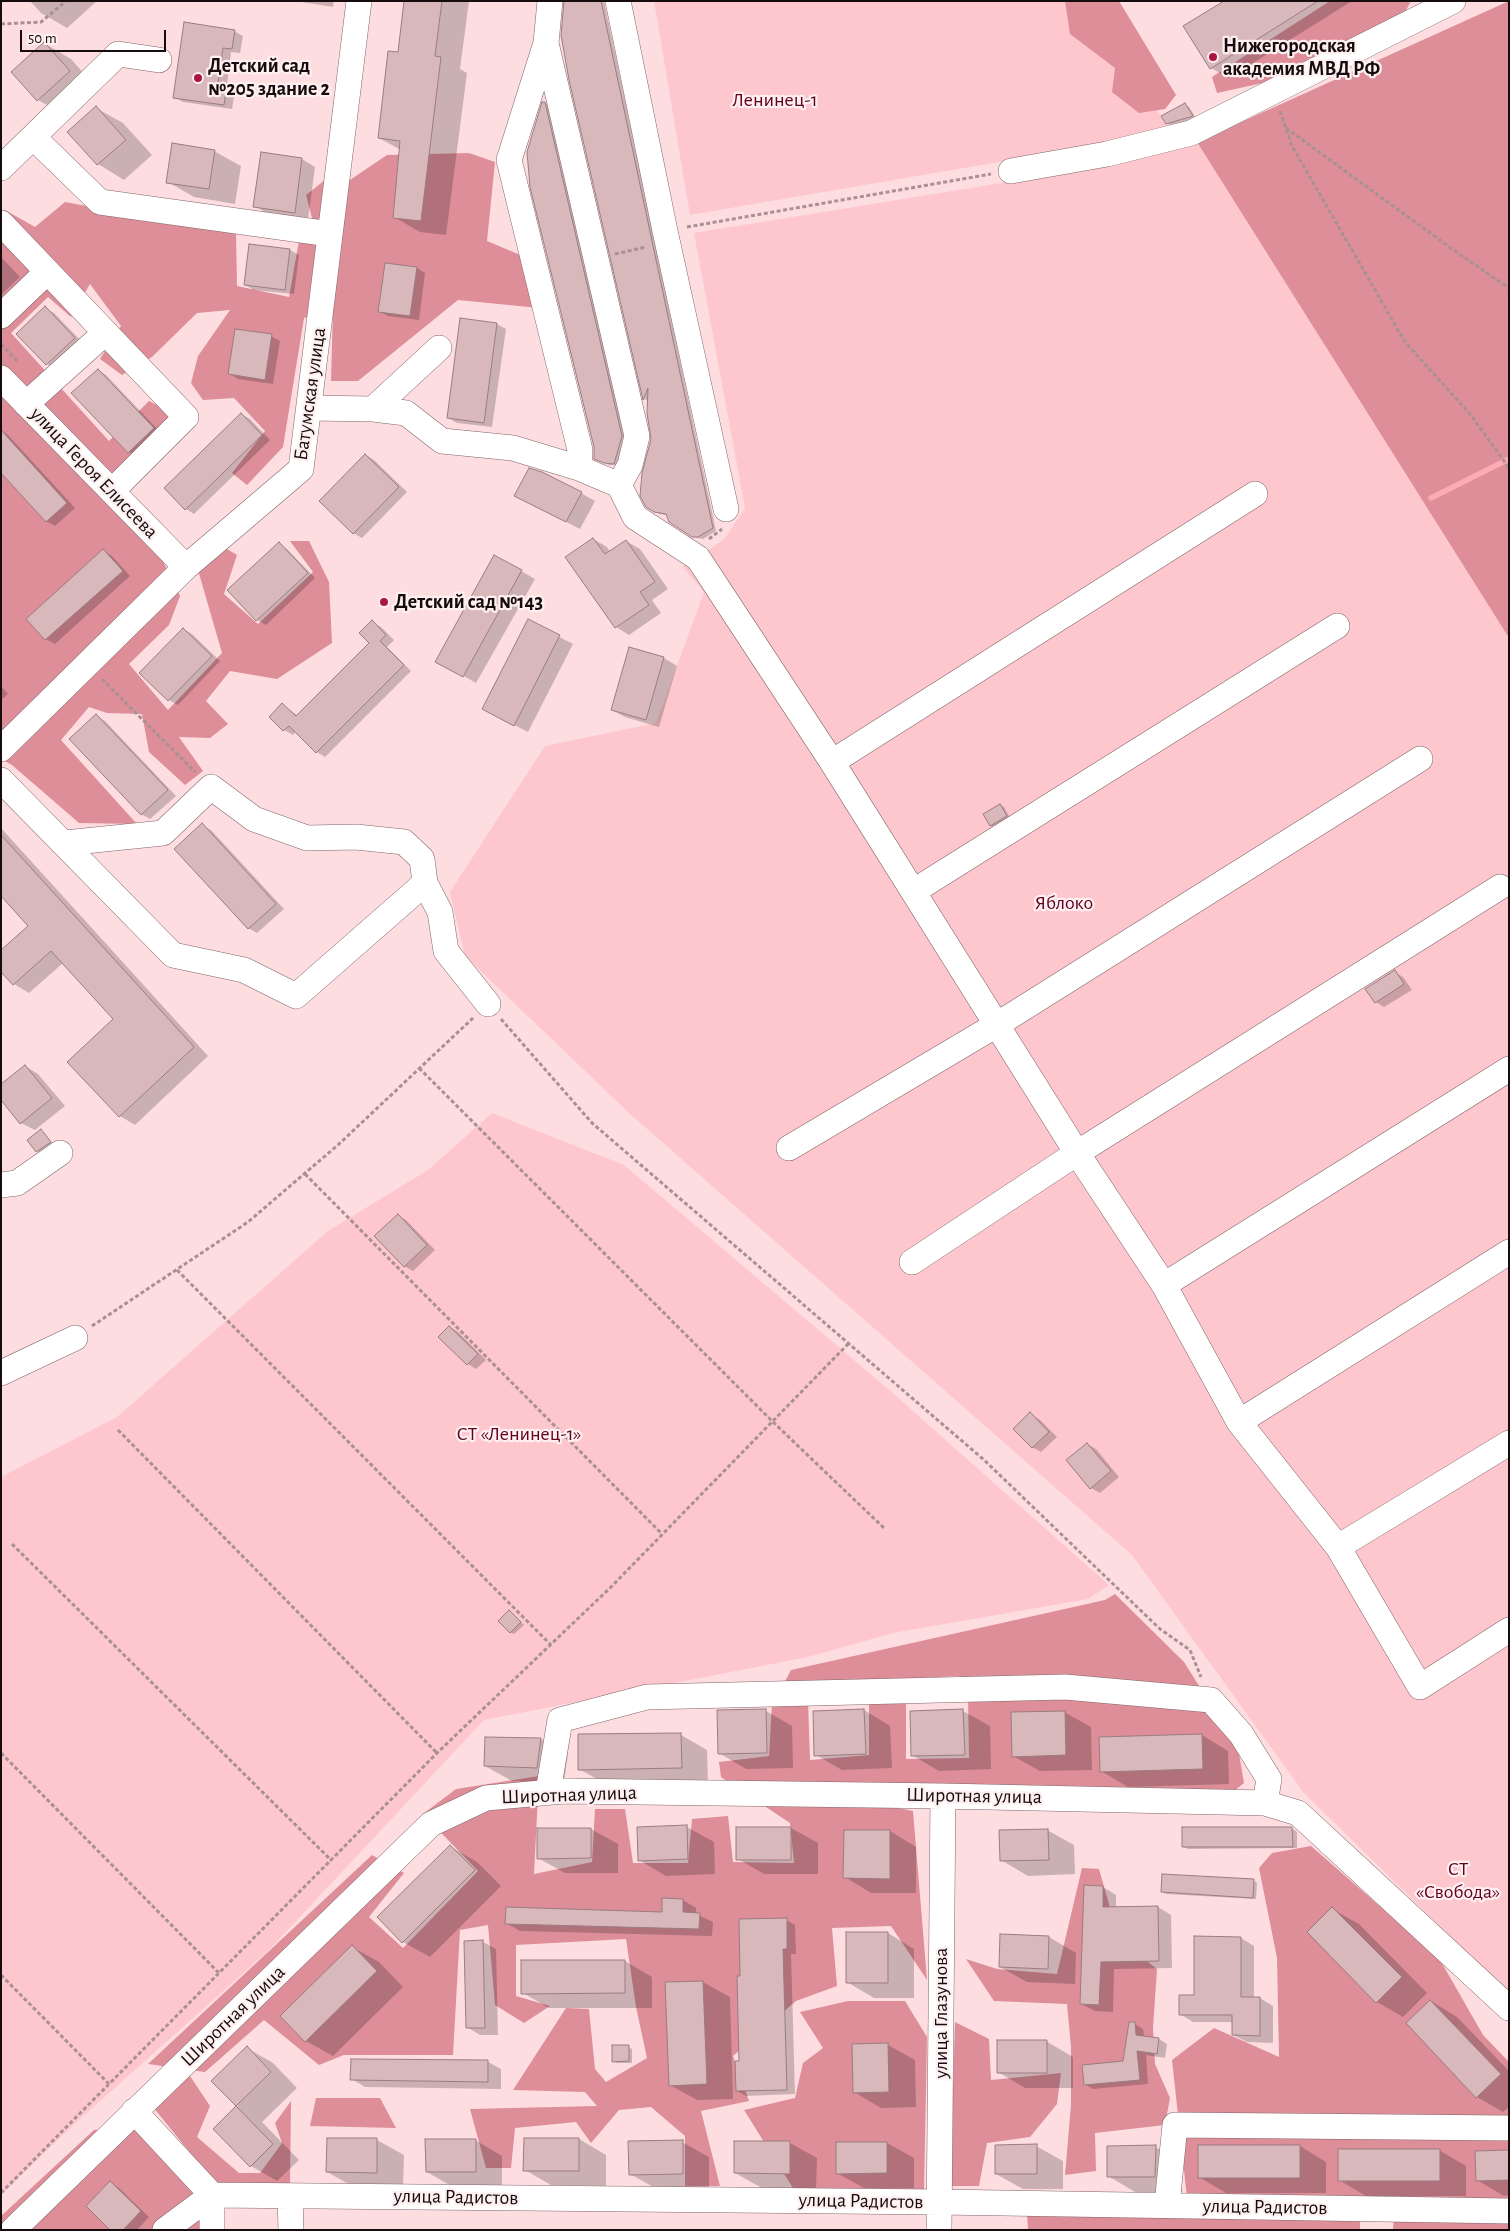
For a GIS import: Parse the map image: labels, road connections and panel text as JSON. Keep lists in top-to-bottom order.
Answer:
{
  "streets": {
    "street": [
      "Батумская улица",
      "улица Героя Елисеева",
      "Широтная улица",
      "улица Глазунова",
      "улица Радистов"
    ]
  },
  "crossings": [
    ["Батумская улица", "улица Героя Елисеева"],
    ["Широтная улица", "улица Глазунова"],
    ["улица Глазунова", "улица Радистов"]
  ],
  "parks": [
    "Ленинец-1",
    "Яблоко",
    "СТ «Ленинец-1»",
    "СТ «Свобода»"
  ],
  "places": ["Нижегородская академия МВД РФ", "Детский сад №205 здание 2", "Детский сад №143"],
  "scale_bar": "50 m"
}
